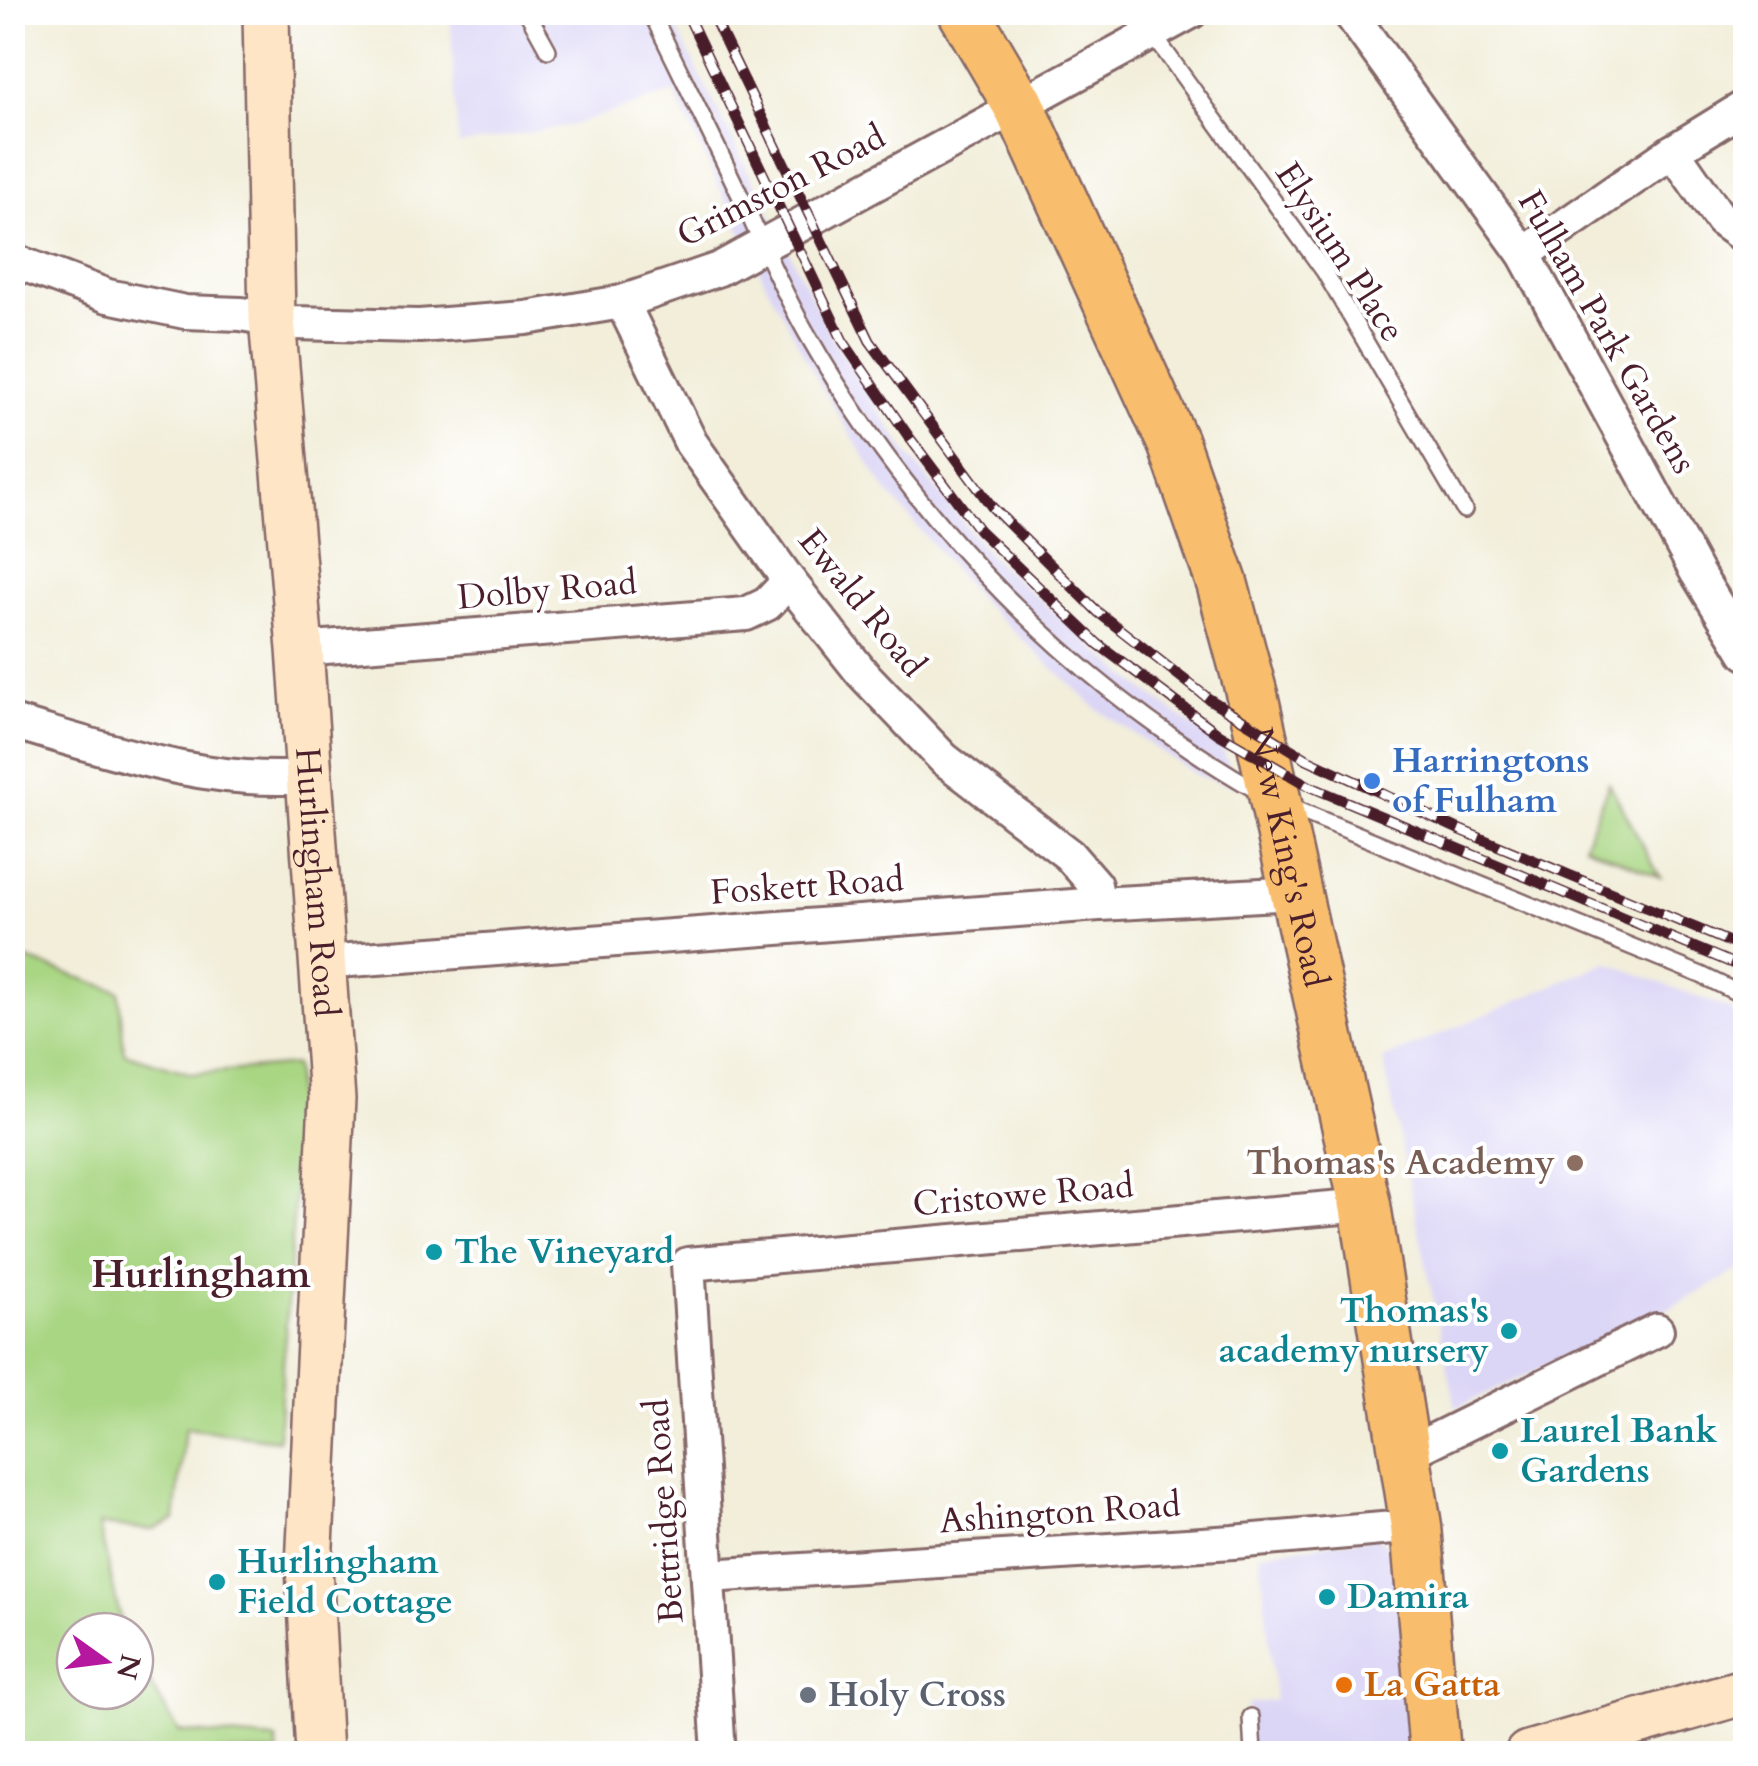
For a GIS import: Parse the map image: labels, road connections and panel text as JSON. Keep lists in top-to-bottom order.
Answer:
{
  "streets": {
    "main road": ["New King's Road"],
    "street": [
      "Grimston Road",
      "Fulham Park Gardens",
      "Dolby Road",
      "Ewald Road",
      "Hurlingham Road",
      "Foskett Road",
      "Cristowe Road",
      "Bettridge Road",
      "Ashington Road"
    ],
    "lane": ["Elysium Place"]
  },
  "crossings": [
    ["Grimston Road", "Elysium Place"],
    ["Grimston Road", "Ewald Road"],
    ["Grimston Road", "New King's Road"],
    ["Grimston Road", "Hurlingham Road"],
    ["Dolby Road", "Ewald Road"],
    ["Dolby Road", "Hurlingham Road"],
    ["Ewald Road", "Foskett Road"],
    ["New King's Road", "Foskett Road"],
    ["New King's Road", "Cristowe Road"],
    ["New King's Road", "Ashington Road"],
    ["Hurlingham Road", "Foskett Road"],
    ["Cristowe Road", "Bettridge Road"],
    ["Bettridge Road", "Ashington Road"]
  ],
  "districts": ["Hurlingham"],
  "places": [
    "Harringtons of Fulham",
    "Thomas's Academy",
    "The Vineyard",
    "Thomas's academy nursery",
    "Laurel Bank Gardens",
    "Hurlingham Field Cottage",
    "Damira",
    "La Gatta",
    "Holy Cross"
  ],
  "north": "right"
}
